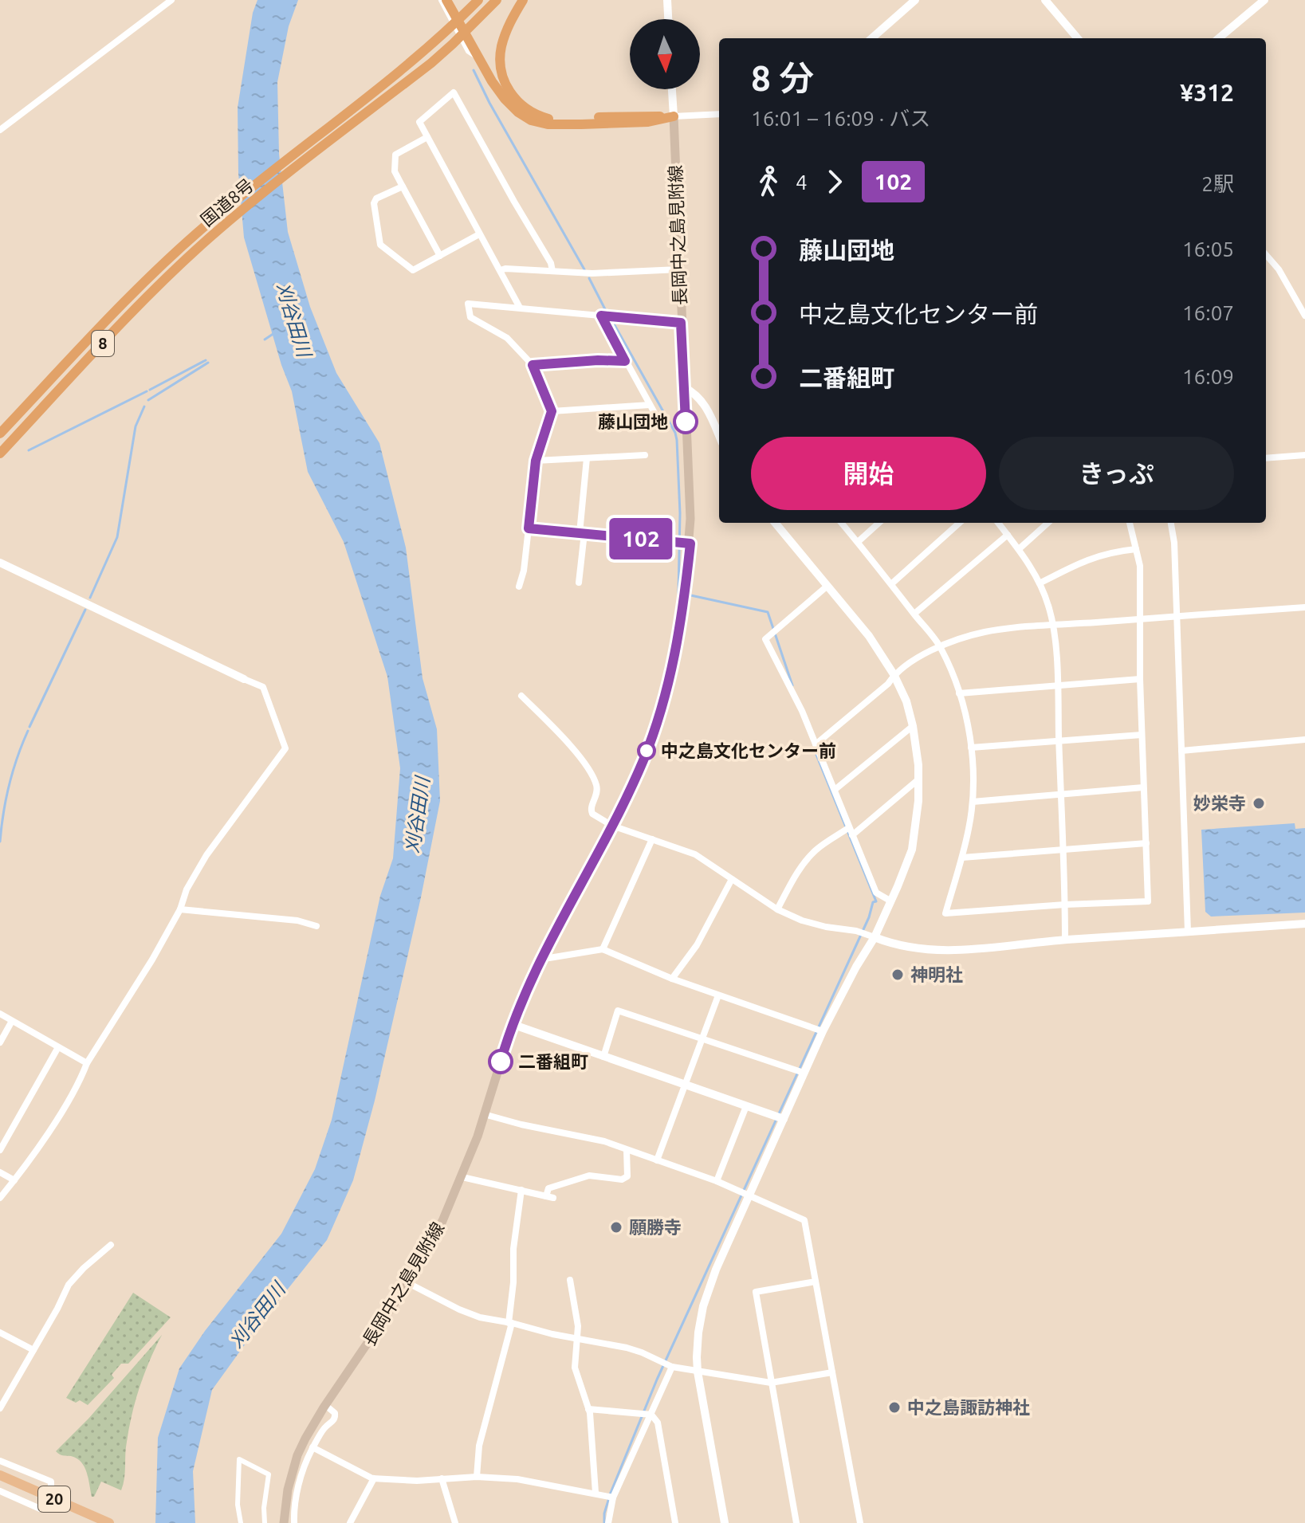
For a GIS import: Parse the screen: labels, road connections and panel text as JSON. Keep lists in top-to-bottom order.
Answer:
{
  "streets": {
    "highway": ["国道8号", "8"],
    "main road": ["長岡中之島見附線", "20"]
  },
  "water": ["刈谷田川"],
  "places": [
    "藤山団地",
    "中之島文化センター前",
    "妙栄寺",
    "神明社",
    "二番組町",
    "願勝寺",
    "中之島諏訪神社"
  ],
  "lines": ["bus line 102"],
  "north": "bottom",
  "page": {
    "on_map": "102",
    "heading": ["8 分", "16:01 – 16:09 · バス", "¥312"],
    "legs": ["4", "102", "2駅"],
    "list": [
      {
        "name": "藤山団地",
        "value": "16:05"
      },
      {
        "name": "中之島文化センター前",
        "value": "16:07"
      },
      {
        "name": "二番組町",
        "value": "16:09"
      }
    ],
    "buttons": ["開始", "きっぷ"]
  }
}
